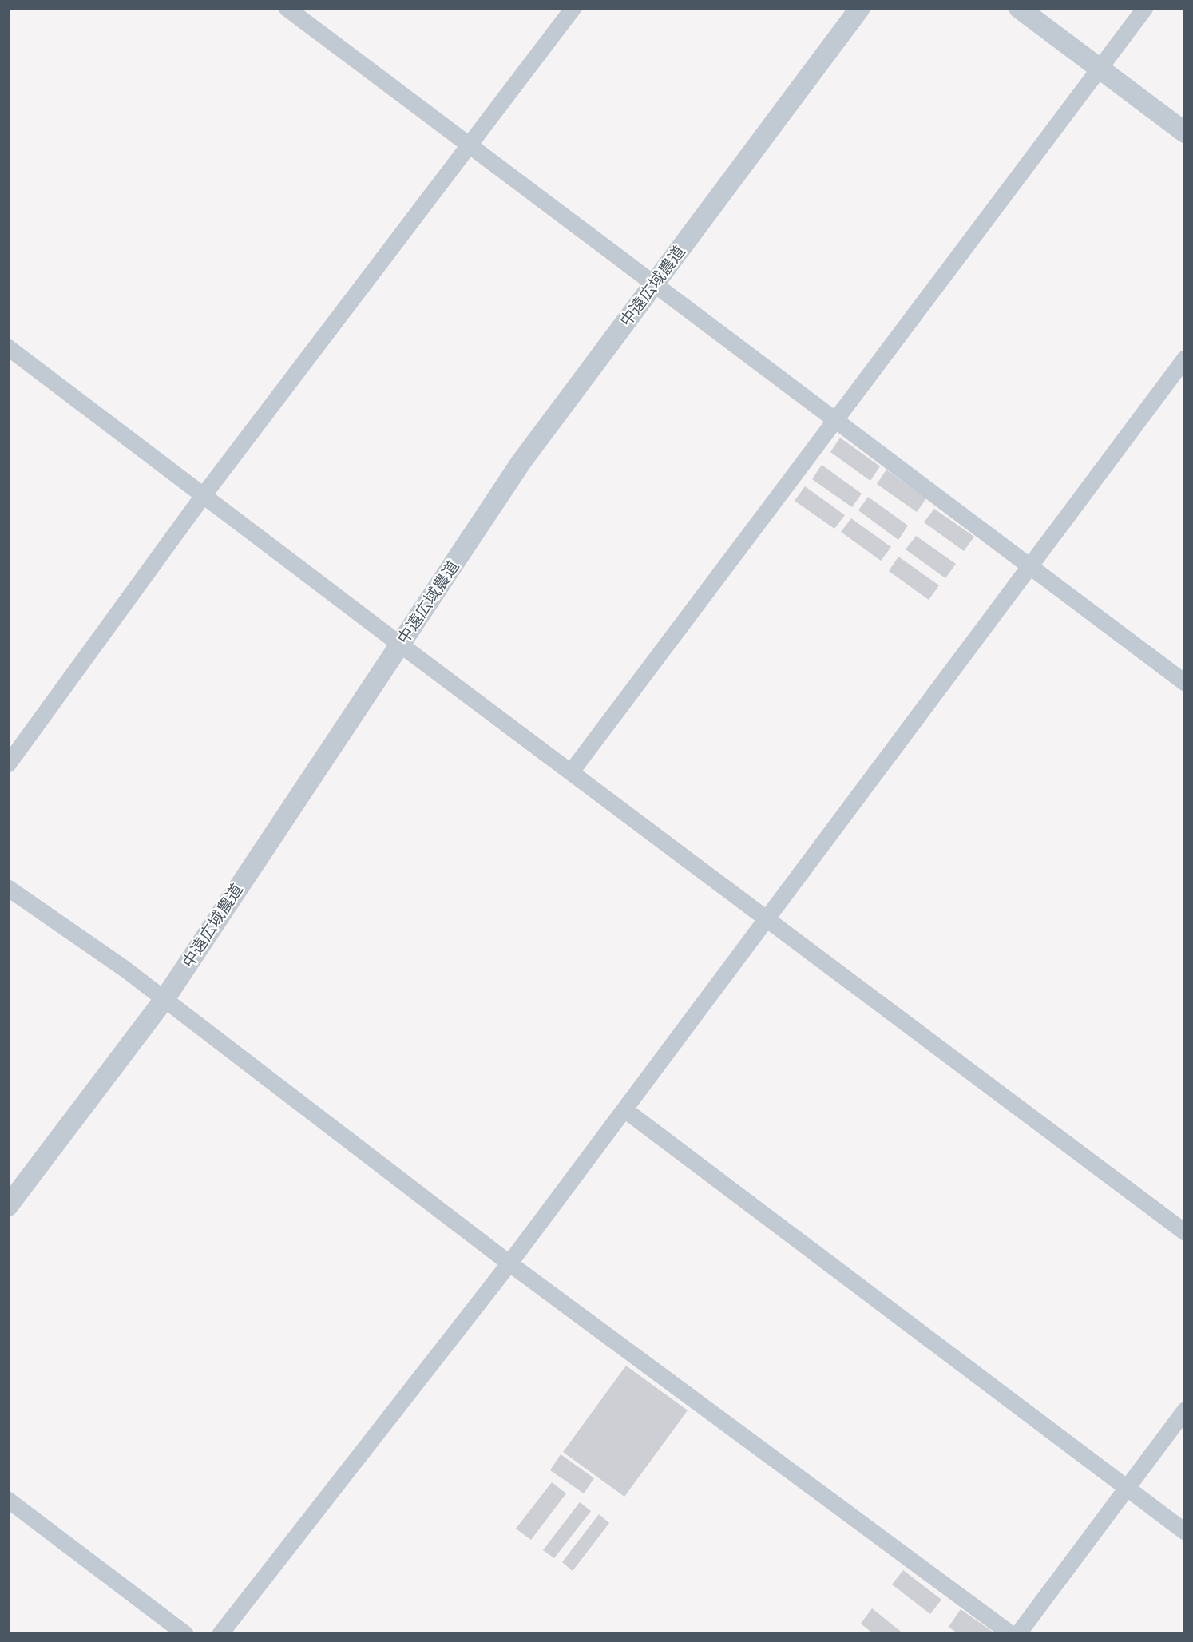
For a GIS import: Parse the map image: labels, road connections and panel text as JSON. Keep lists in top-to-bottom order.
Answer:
{
  "streets": {
    "street": ["中遠広域農道"]
  }
}
